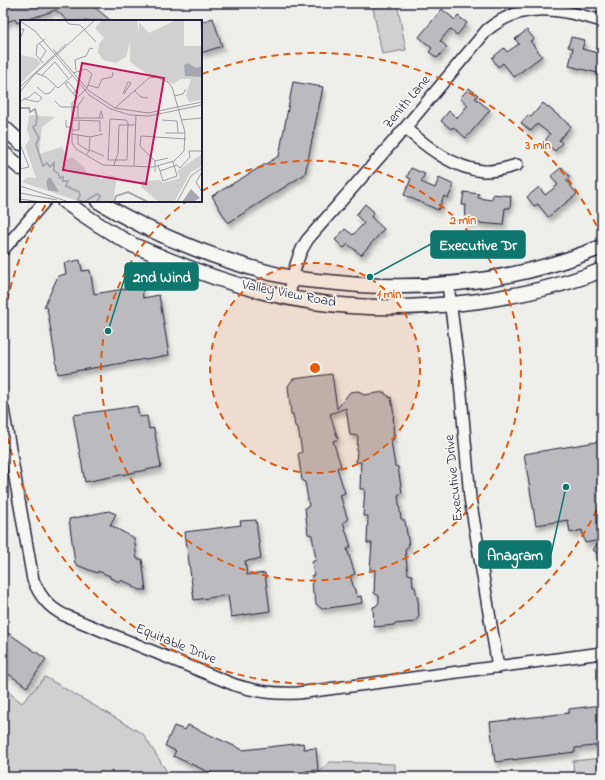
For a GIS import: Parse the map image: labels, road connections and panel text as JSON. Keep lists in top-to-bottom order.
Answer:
{
  "streets": {
    "main road": ["Valley View Road"],
    "street": ["Zenith Lane", "Executive Drive", "Equitable Drive"]
  },
  "crossings": [
    ["Zenith Lane", "Valley View Road"],
    ["Valley View Road", "Executive Drive"],
    ["Executive Drive", "Equitable Drive"]
  ],
  "places": ["Executive Dr", "2nd Wind", "Anagram"],
  "rings": ["3 min", "2 min", "1 min"]
}
